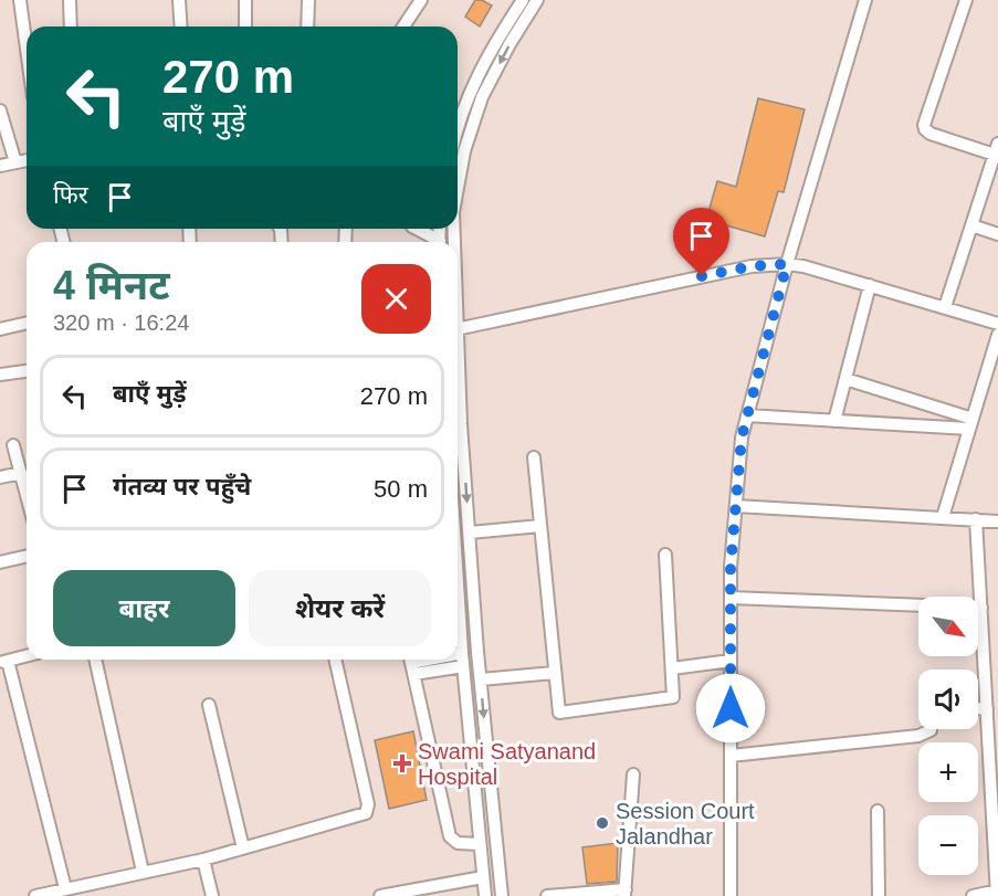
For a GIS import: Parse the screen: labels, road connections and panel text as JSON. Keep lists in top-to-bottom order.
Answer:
{
  "places": {
    "health": ["Swami Satyanand Hospital"],
    "other": ["Session Court Jalandhar"]
  },
  "north": "bottom right",
  "page": {
    "turn": ["270 m", "बाएँ मुड़ें"],
    "then": "फिर",
    "heading": ["4 मिनट", "320 m · 16:24"],
    "list": [
      {
        "name": "बाएँ मुड़ें",
        "value": "270 m"
      },
      {
        "name": "गंतव्य पर पहुँचे",
        "value": "50 m"
      }
    ],
    "buttons": ["बाहर", "शेयर करें"],
    "map_buttons": ["+", "−"]
  }
}
